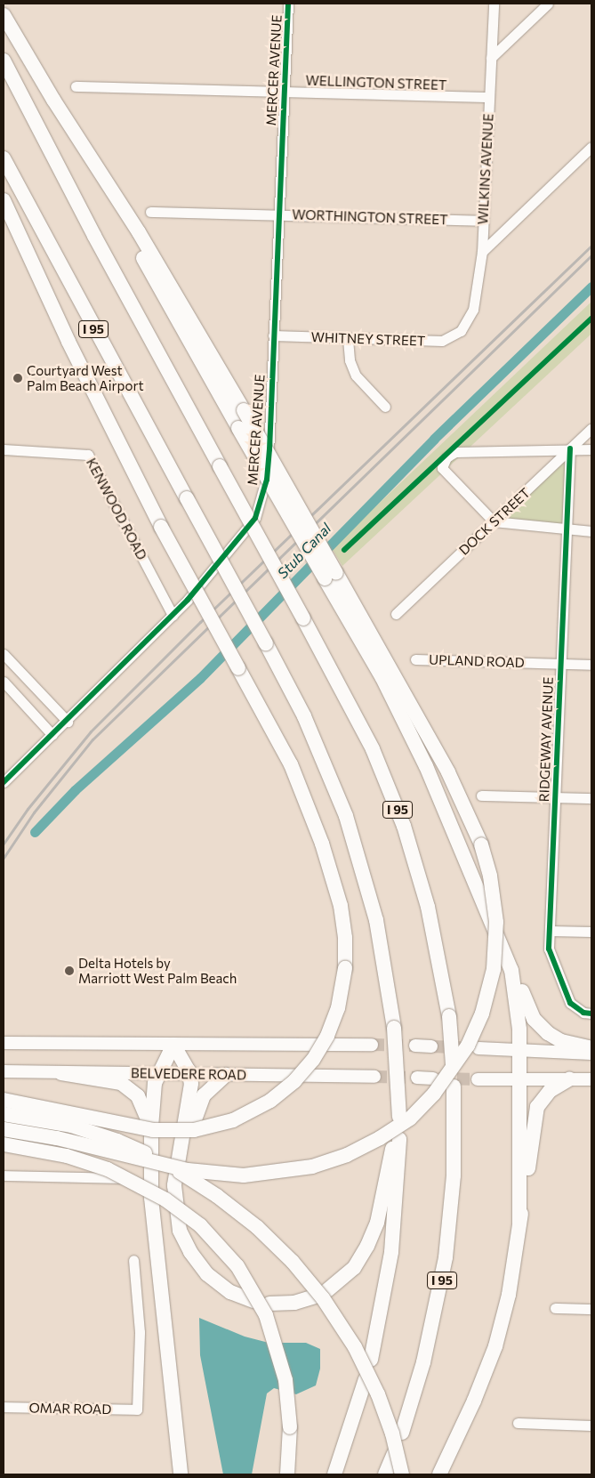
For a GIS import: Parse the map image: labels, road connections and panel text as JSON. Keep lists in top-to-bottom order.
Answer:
{
  "streets": {
    "highway": ["I 95"],
    "main road": ["BELVEDERE ROAD"],
    "street": [
      "MERCER AVENUE",
      "WELLINGTON STREET",
      "WILKINS AVENUE",
      "WORTHINGTON STREET",
      "WHITNEY STREET",
      "KENWOOD ROAD",
      "DOCK STREET",
      "UPLAND ROAD",
      "RIDGEWAY AVENUE",
      "OMAR ROAD"
    ]
  },
  "crossings": [
    ["MERCER AVENUE", "WELLINGTON STREET"],
    ["MERCER AVENUE", "WORTHINGTON STREET"],
    ["MERCER AVENUE", "WHITNEY STREET"],
    ["MERCER AVENUE", "KENWOOD ROAD"],
    ["WELLINGTON STREET", "WILKINS AVENUE"],
    ["WILKINS AVENUE", "WORTHINGTON STREET"],
    ["WILKINS AVENUE", "WHITNEY STREET"],
    ["DOCK STREET", "RIDGEWAY AVENUE"],
    ["UPLAND ROAD", "RIDGEWAY AVENUE"]
  ],
  "water": ["Stub Canal"],
  "places": ["Courtyard West Palm Beach Airport", "Delta Hotels by Marriott West Palm Beach"]
}
